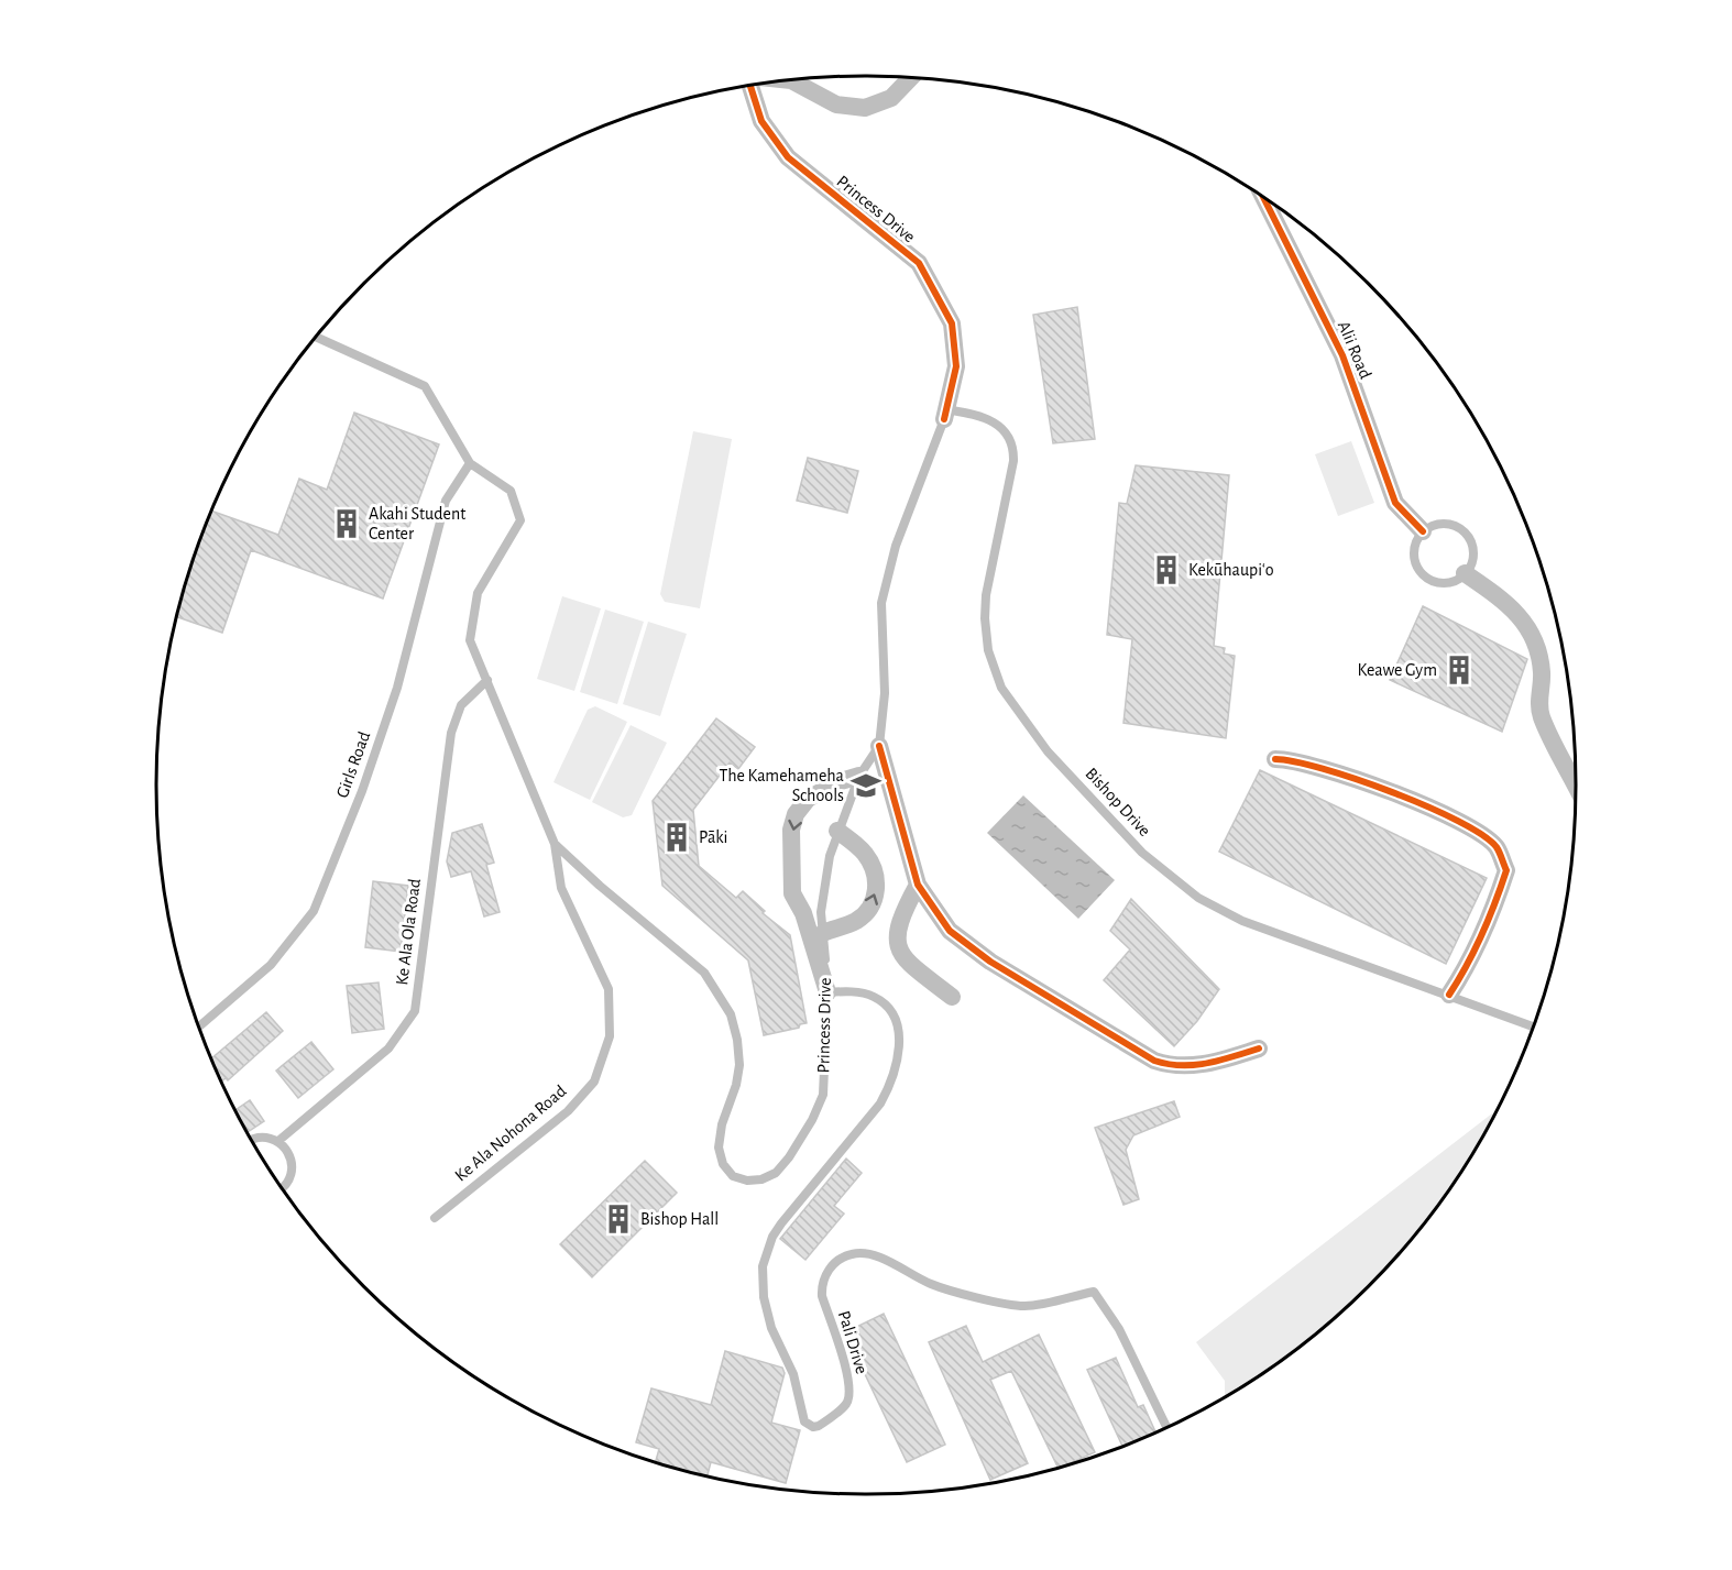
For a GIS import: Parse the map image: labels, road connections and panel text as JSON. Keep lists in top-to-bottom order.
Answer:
{
  "streets": {
    "street": ["Princess Drive", "Alii Road"],
    "lane": [
      "Girls Road",
      "Bishop Drive",
      "Ke Ala Ola Road",
      "Ke Ala Nohona Road",
      "Pali Drive"
    ]
  },
  "crossings": [
    ["Princess Drive", "Girls Road"],
    ["Princess Drive", "Bishop Drive"],
    ["Princess Drive", "Ke Ala Ola Road"],
    ["Princess Drive", "Ke Ala Nohona Road"],
    ["Princess Drive", "Pali Drive"]
  ],
  "places": {
    "building": [
      "Akahi Student Center",
      "Kekūhaupiʻo",
      "Keawe Gym",
      "Pāki",
      "Bishop Hall"
    ],
    "school or university": ["The Kamehameha Schools"]
  }
}
